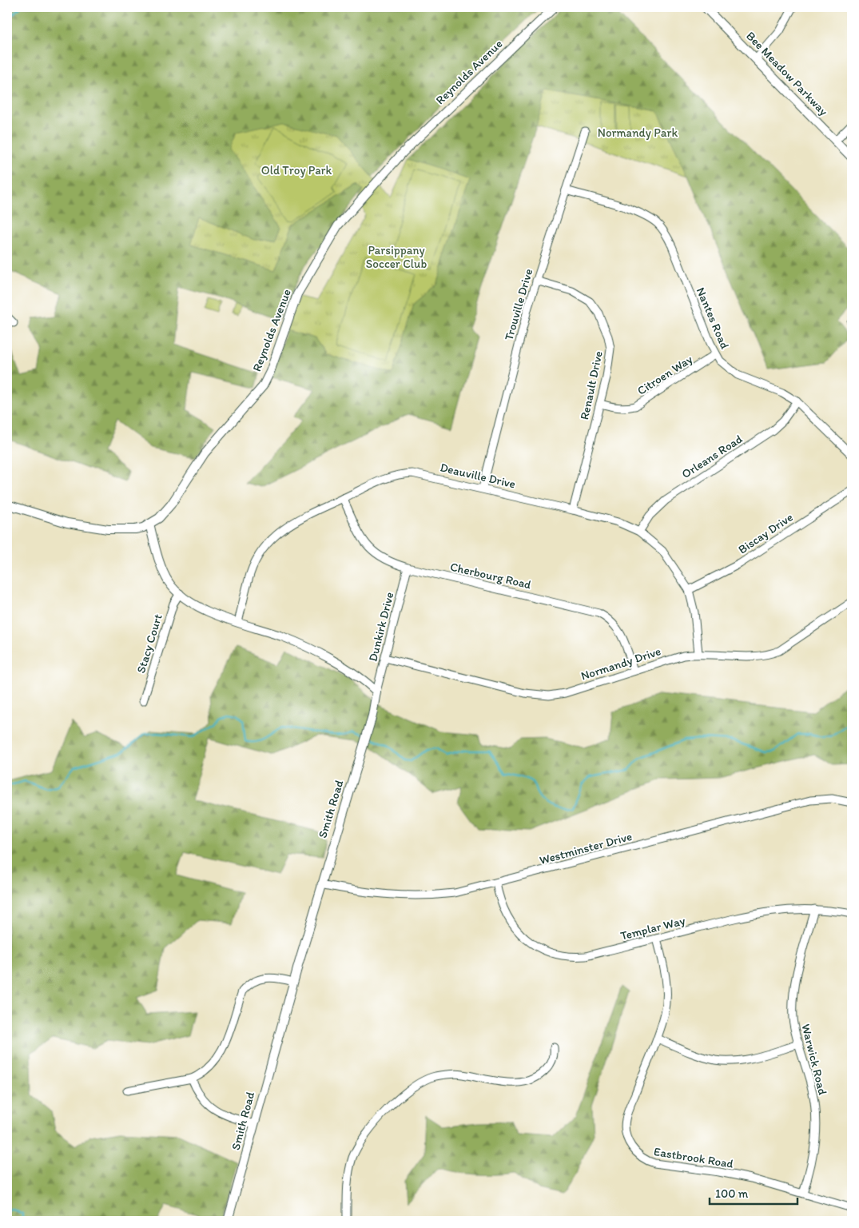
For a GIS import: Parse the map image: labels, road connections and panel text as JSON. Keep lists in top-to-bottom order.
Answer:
{
  "streets": {
    "street": [
      "Reynolds Avenue",
      "Bee Meadow Parkway",
      "Trouville Drive",
      "Nantes Road",
      "Citroen Way",
      "Renault Drive",
      "Orleans Road",
      "Deauville Drive",
      "Biscay Drive",
      "Cherbourg Road",
      "Dunkirk Drive",
      "Stacy Court",
      "Normandy Drive",
      "Smith Road",
      "Westminster Drive",
      "Templar Way",
      "Warwick Road",
      "Eastbrook Road"
    ]
  },
  "crossings": [
    ["Trouville Drive", "Nantes Road"],
    ["Trouville Drive", "Renault Drive"],
    ["Trouville Drive", "Deauville Drive"],
    ["Nantes Road", "Citroen Way"],
    ["Nantes Road", "Orleans Road"],
    ["Citroen Way", "Renault Drive"],
    ["Renault Drive", "Deauville Drive"],
    ["Orleans Road", "Deauville Drive"],
    ["Deauville Drive", "Biscay Drive"],
    ["Deauville Drive", "Cherbourg Road"],
    ["Deauville Drive", "Normandy Drive"],
    ["Cherbourg Road", "Dunkirk Drive"],
    ["Cherbourg Road", "Normandy Drive"],
    ["Dunkirk Drive", "Normandy Drive"],
    ["Dunkirk Drive", "Smith Road"],
    ["Smith Road", "Westminster Drive"],
    ["Westminster Drive", "Templar Way"],
    ["Templar Way", "Warwick Road"],
    ["Templar Way", "Eastbrook Road"],
    ["Warwick Road", "Eastbrook Road"]
  ],
  "parks": ["Normandy Park", "Old Troy Park", "Parsippany Soccer Club"],
  "scale_bar": "100 m"
}
